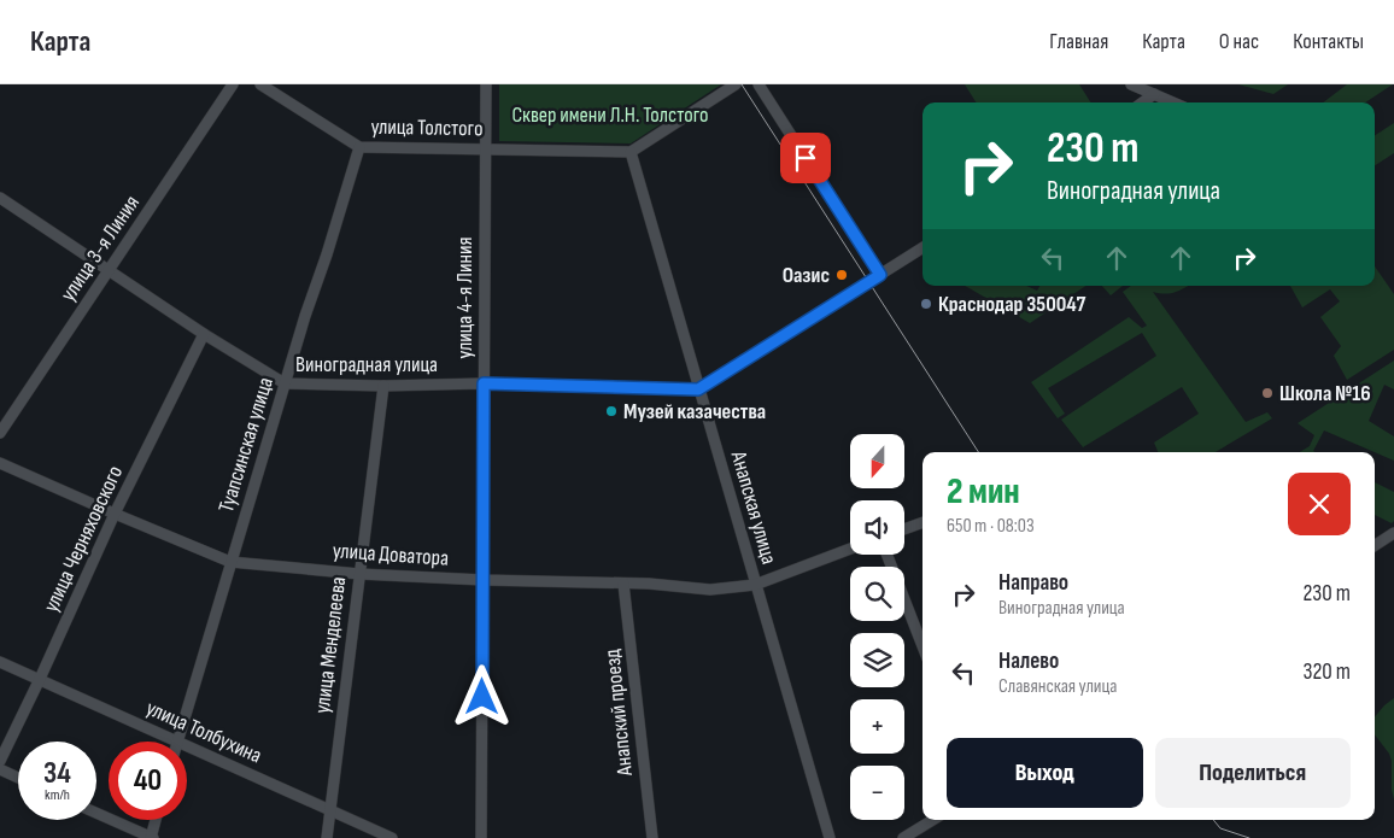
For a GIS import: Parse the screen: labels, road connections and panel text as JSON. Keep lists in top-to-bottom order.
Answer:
{
  "streets": {
    "street": [
      "улица Толстого",
      "улица 3-я Линия",
      "улица 4-я Линия",
      "Виноградная улица",
      "Туапсинская улица",
      "Анапская улица",
      "улица Черняховского",
      "улица Доватора",
      "улица Менделеева",
      "Анапский проезд",
      "улица Толбухина"
    ]
  },
  "crossings": [
    ["улица Толстого", "улица 4-я Линия"],
    ["улица Толстого", "Туапсинская улица"],
    ["улица Толстого", "Анапская улица"],
    ["улица 3-я Линия", "Виноградная улица"],
    ["улица 4-я Линия", "Виноградная улица"],
    ["улица 4-я Линия", "улица Доватора"],
    ["Виноградная улица", "Туапсинская улица"],
    ["Виноградная улица", "Анапская улица"],
    ["Виноградная улица", "улица Черняховского"],
    ["Виноградная улица", "улица Менделеева"],
    ["Туапсинская улица", "улица Доватора"],
    ["Туапсинская улица", "улица Толбухина"],
    ["Анапская улица", "улица Доватора"],
    ["улица Черняховского", "улица Доватора"],
    ["улица Черняховского", "улица Толбухина"],
    ["улица Доватора", "улица Менделеева"],
    ["улица Доватора", "Анапский проезд"],
    ["улица Менделеева", "улица Толбухина"]
  ],
  "parks": ["Сквер имени Л.Н. Толстого"],
  "places": [
    "Оазис",
    "Краснодар 350047",
    "Школа №16",
    "Музей казачества"
  ],
  "north": "bottom",
  "page": {
    "header": "Карта",
    "nav": [
      "Главная",
      "Карта",
      "О нас",
      "Контакты"
    ],
    "turn": ["230 m", "Виноградная улица"],
    "map_buttons": ["+", "−"],
    "heading": ["2 мин", "650 m · 08:03"],
    "list": [
      {
        "name": "Направо",
        "note": "Виноградная улица",
        "value": "230 m"
      },
      {
        "name": "Налево",
        "note": "Славянская улица",
        "value": "320 m"
      }
    ],
    "buttons": ["Выход", "Поделиться"],
    "speed": "34 km/h",
    "limit": "40"
  }
}
